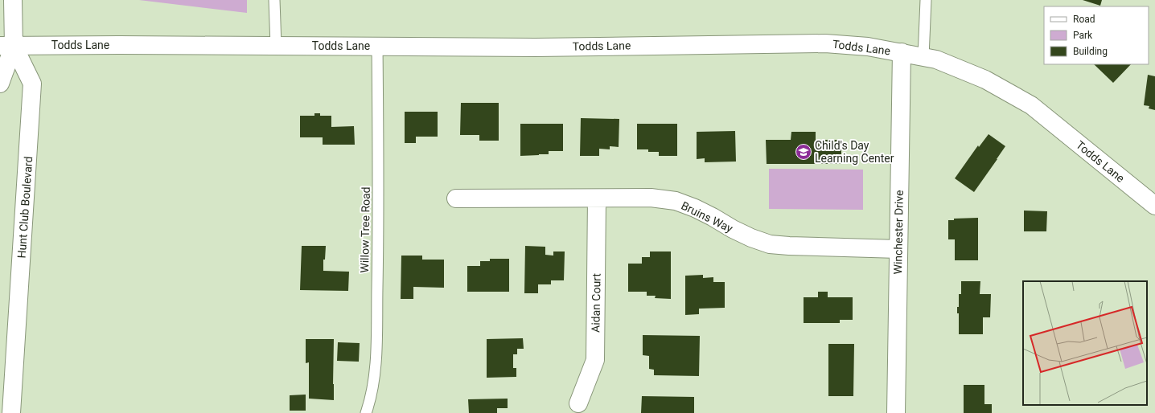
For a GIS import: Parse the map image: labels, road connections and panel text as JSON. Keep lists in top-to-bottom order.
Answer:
{
  "streets": {
    "street": [
      "Todds Lane",
      "Hunt Club Boulevard",
      "Bruins Way",
      "Winchester Drive",
      "Aidan Court"
    ],
    "lane": ["Willow Tree Road"]
  },
  "crossings": [
    ["Todds Lane", "Hunt Club Boulevard"],
    ["Todds Lane", "Willow Tree Road"],
    ["Todds Lane", "Winchester Drive"],
    ["Bruins Way", "Winchester Drive"],
    ["Bruins Way", "Aidan Court"]
  ],
  "places": {
    "school or university": ["Child's Day Learning Center"]
  },
  "legend": ["Road", "Park", "Building"]
}
